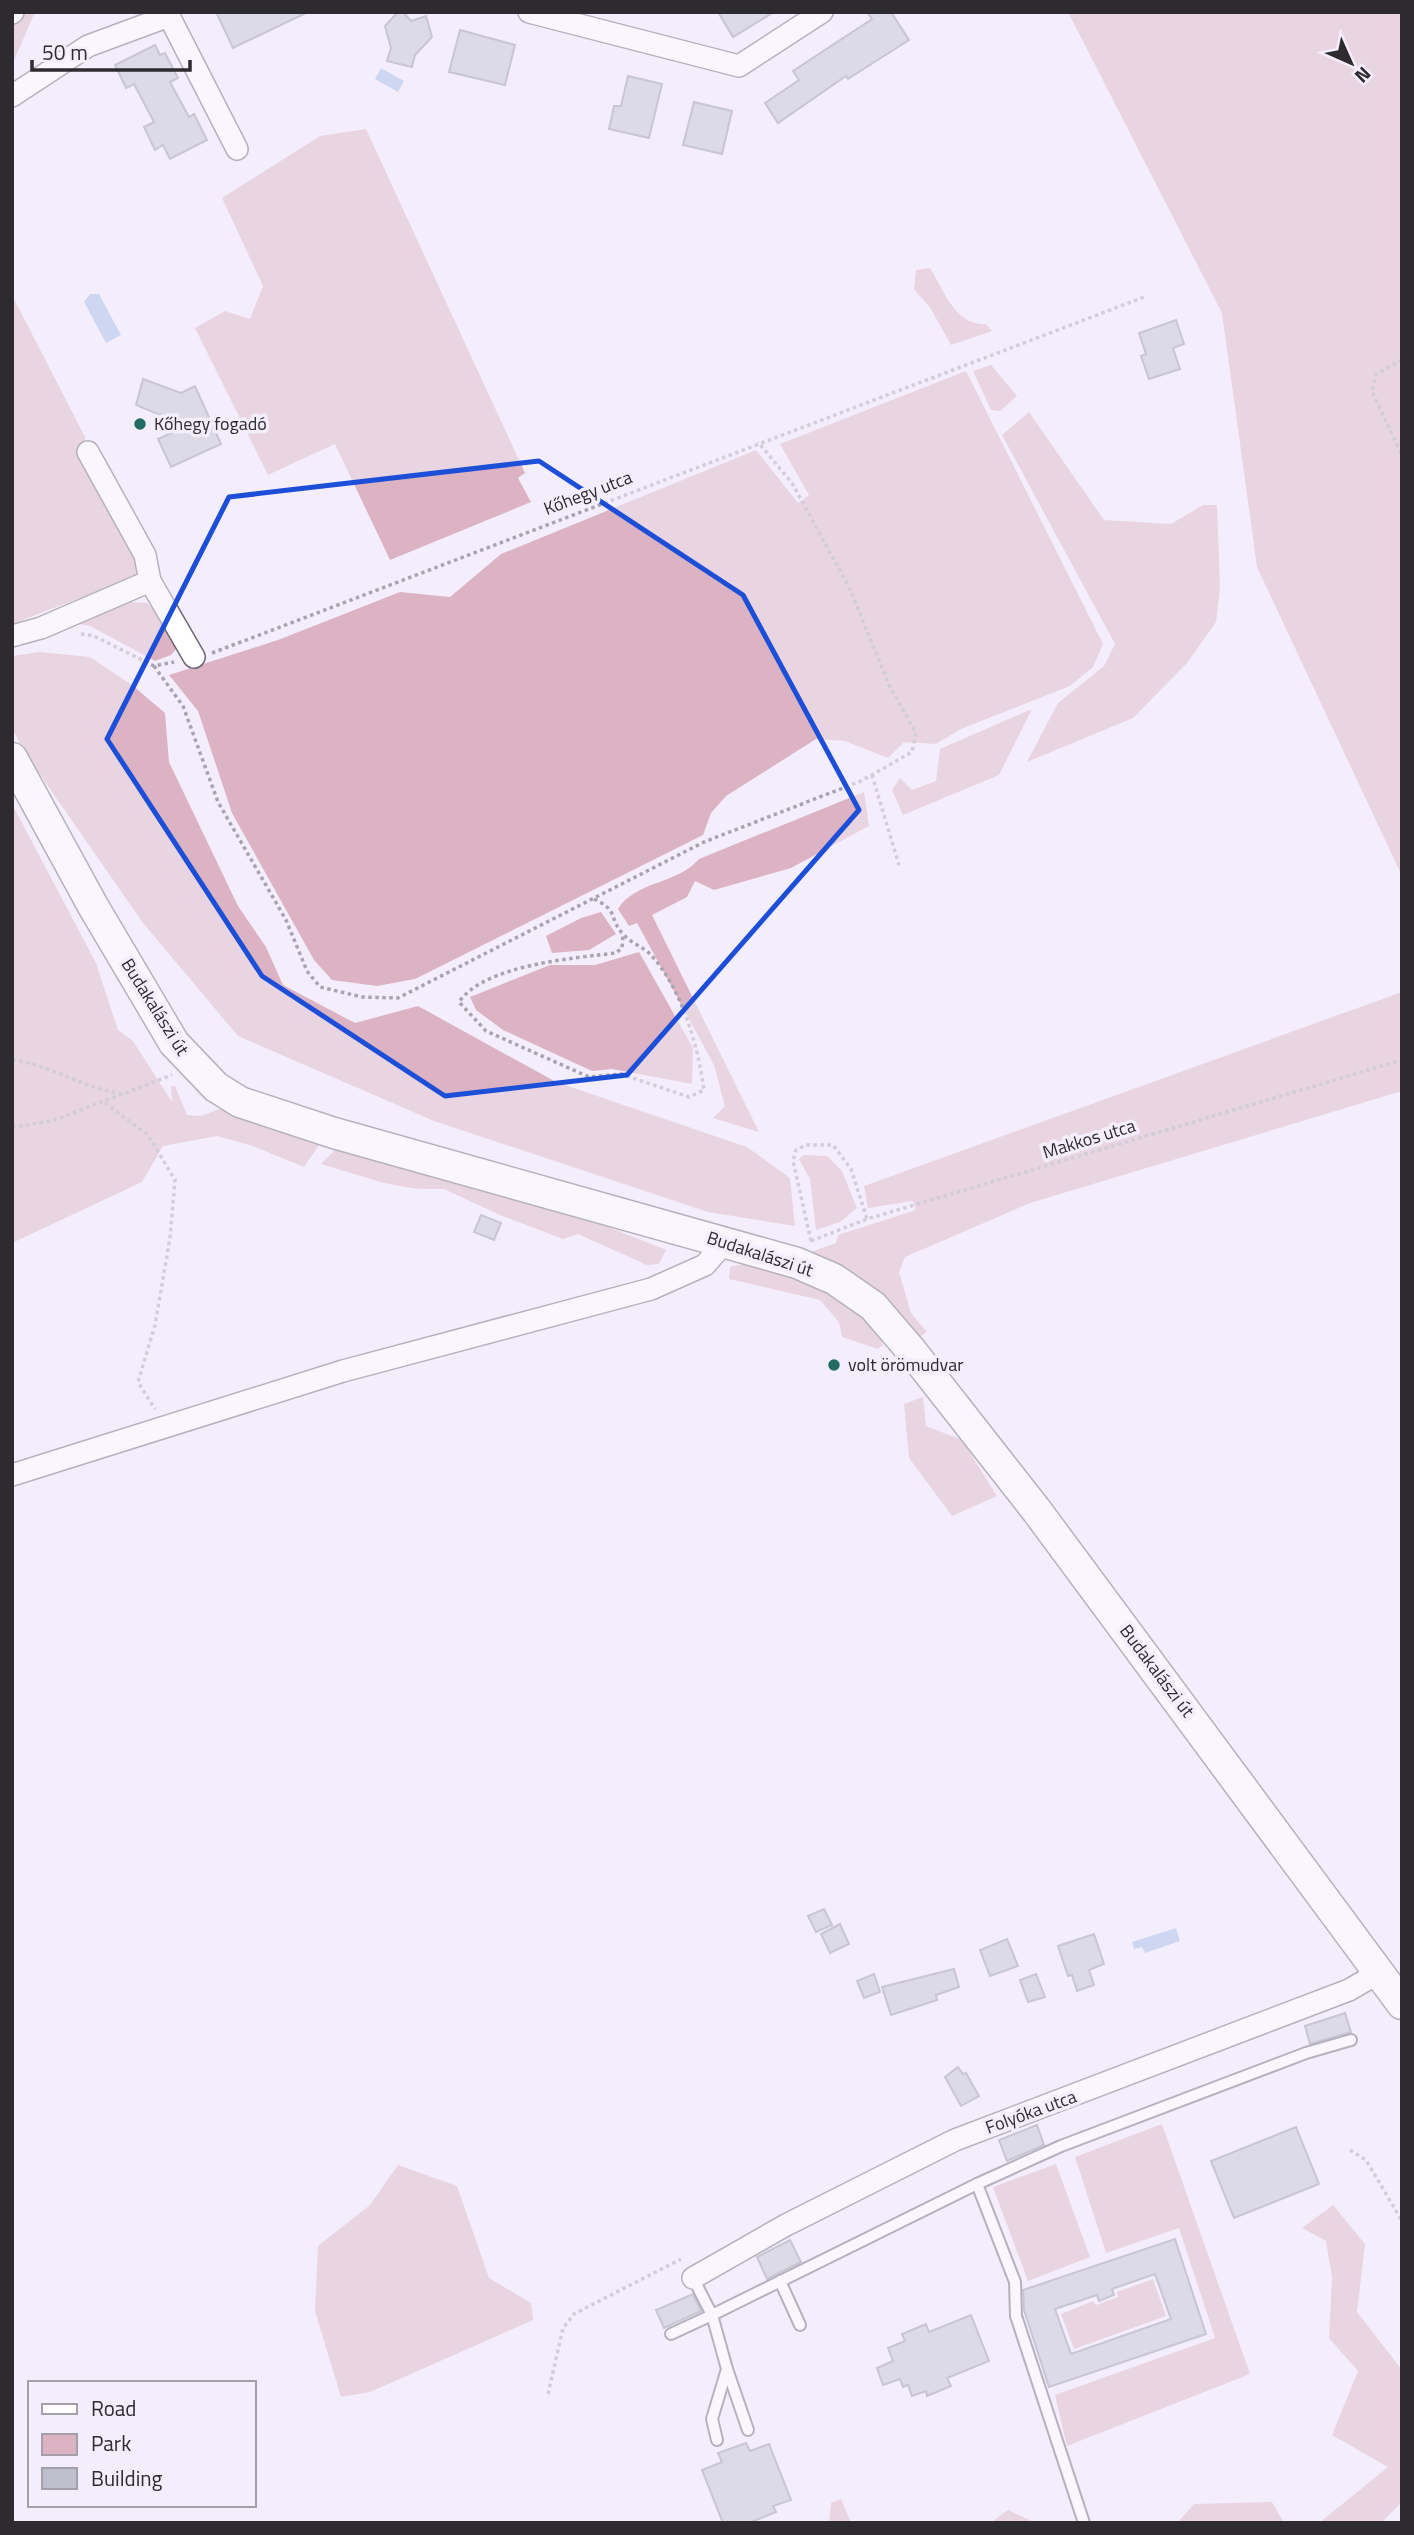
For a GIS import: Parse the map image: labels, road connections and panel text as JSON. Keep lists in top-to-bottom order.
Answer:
{
  "streets": {
    "main road": ["Budakalászi út"],
    "street": ["Folyóka utca"],
    "path": ["Kőhegy utca", "Makkos utca"]
  },
  "crossings": [
    ["Budakalászi út", "Makkos utca"],
    ["Budakalászi út", "Folyóka utca"]
  ],
  "places": ["Kőhegy fogadó", "volt örömudvar"],
  "legend": ["Road", "Park", "Building"],
  "scale_bar": "50 m",
  "north": "bottom right"
}
